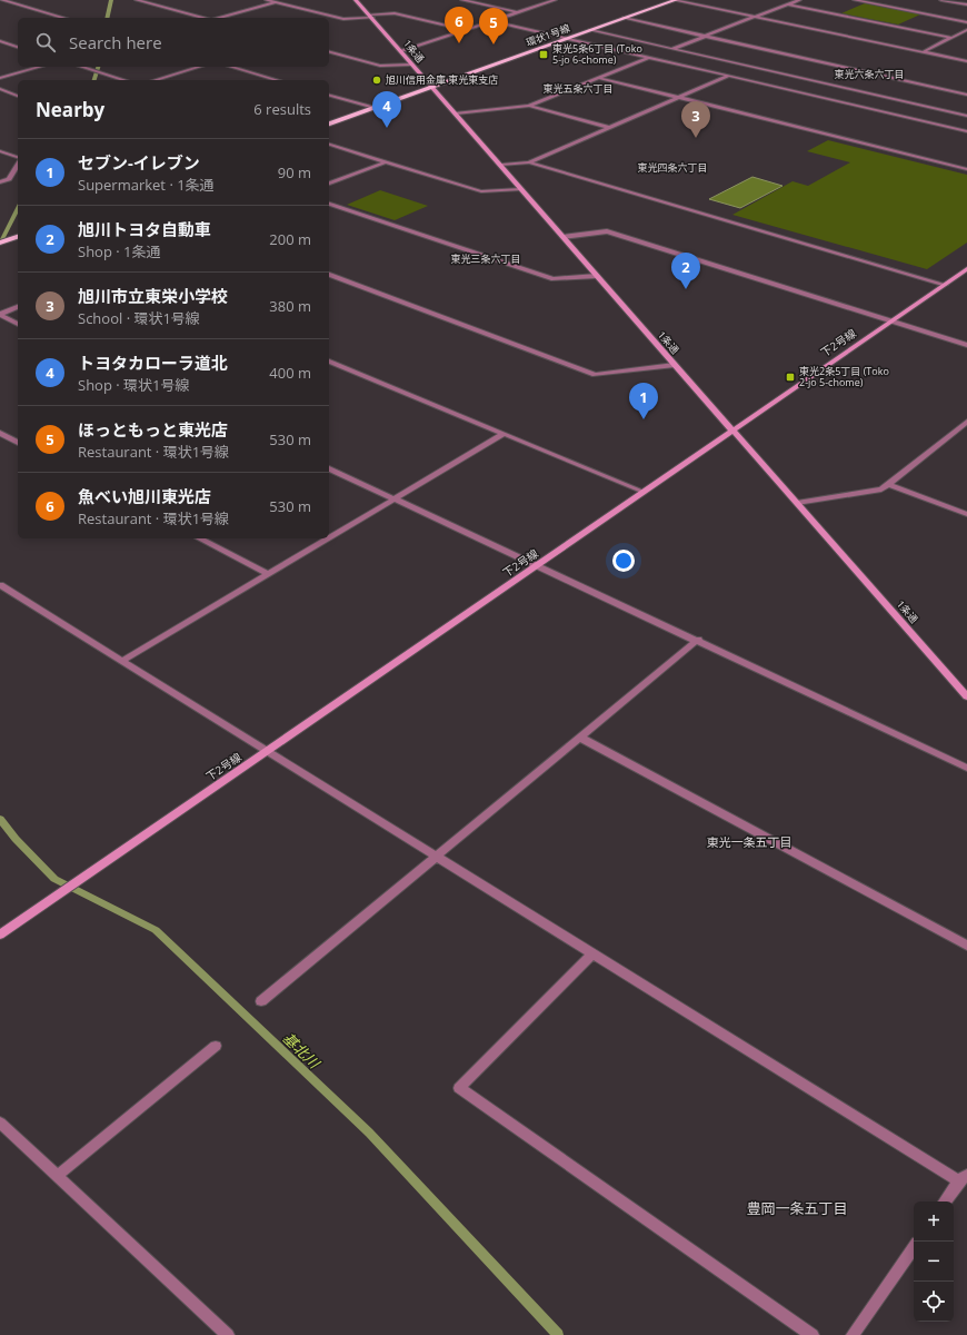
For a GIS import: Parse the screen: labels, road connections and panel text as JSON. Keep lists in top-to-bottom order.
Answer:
{
  "streets": {
    "main road": ["環状1号線", "1条通", "下2号線"]
  },
  "crossings": [
    ["環状1号線", "1条通"],
    ["1条通", "下2号線"]
  ],
  "districts": [
    "東光六条六丁目",
    "東光五条六丁目",
    "東光四条六丁目",
    "東光三条六丁目",
    "東光一条五丁目",
    "豊岡一条五丁目"
  ],
  "water": ["基北川"],
  "places": {
    "transit": ["東光5条6丁目 (Toko 5-jo 6-chome)", "東光2条5丁目 (Toko 2-jo 5-chome)"],
    "other": ["旭川信用金庫 東光東支店"]
  },
  "page": {
    "pins": [
      "6",
      "5",
      "4",
      "3",
      "2",
      "1"
    ],
    "search": "Search here",
    "heading": ["Nearby", "6 results"],
    "list": [
      {
        "mark": "1",
        "name": "セブン-イレブン",
        "note": "Supermarket · 1条通",
        "value": "90 m"
      },
      {
        "mark": "2",
        "name": "旭川トヨタ自動車",
        "note": "Shop · 1条通",
        "value": "200 m"
      },
      {
        "mark": "3",
        "name": "旭川市立東栄小学校",
        "note": "School · 環状1号線",
        "value": "380 m"
      },
      {
        "mark": "4",
        "name": "トヨタカローラ道北",
        "note": "Shop · 環状1号線",
        "value": "400 m"
      },
      {
        "mark": "5",
        "name": "ほっともっと東光店",
        "note": "Restaurant · 環状1号線",
        "value": "530 m"
      },
      {
        "mark": "6",
        "name": "魚べい旭川東光店",
        "note": "Restaurant · 環状1号線",
        "value": "530 m"
      }
    ],
    "map_buttons": ["+", "−"]
  }
}
